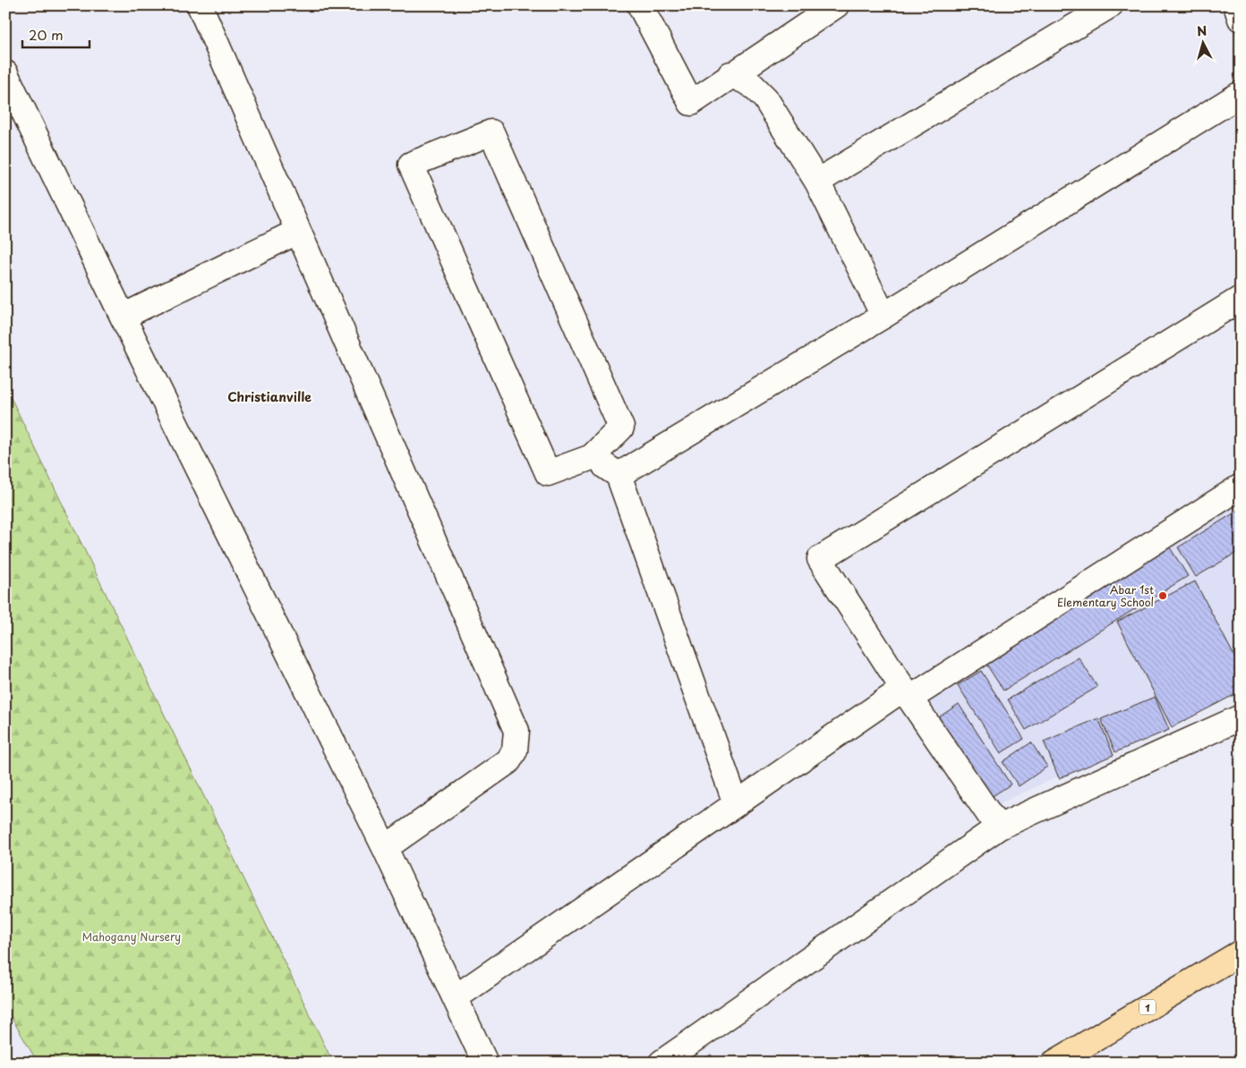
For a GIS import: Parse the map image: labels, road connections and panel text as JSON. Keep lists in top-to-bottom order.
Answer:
{
  "streets": {
    "highway": ["1"]
  },
  "districts": ["Christianville"],
  "parks": ["Mahogany Nursery"],
  "places": ["Abar 1st Elementary School"],
  "scale_bar": "20 m",
  "north": "top"
}
